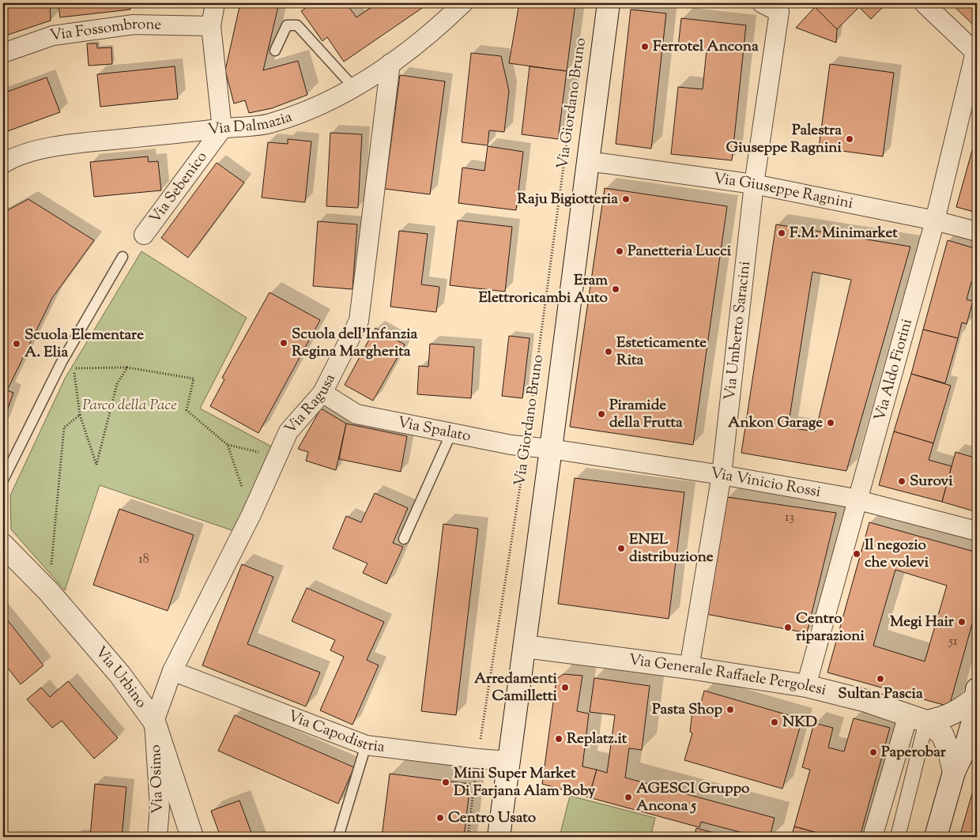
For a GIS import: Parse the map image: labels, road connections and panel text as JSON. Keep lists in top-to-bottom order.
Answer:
{
  "streets": {
    "main road": ["Via Giordano Bruno", "Via Generale Raffaele Pergolesi", "Via Urbino"],
    "street": [
      "Via Fossombrone",
      "Via Dalmazia",
      "Via Sebenico",
      "Via Giuseppe Ragnini",
      "Via Umberto Saracini",
      "Via Aldo Fiorini",
      "Via Ragusa",
      "Via Spalato",
      "Via Vinicio Rossi",
      "Via Capodistria",
      "Via Osimo"
    ]
  },
  "crossings": [
    ["Via Giordano Bruno", "Via Giuseppe Ragnini"],
    ["Via Giordano Bruno", "Via Spalato"],
    ["Via Giordano Bruno", "Via Vinicio Rossi"],
    ["Via Giordano Bruno", "Via Generale Raffaele Pergolesi"],
    ["Via Giordano Bruno", "Via Capodistria"],
    ["Via Dalmazia", "Via Sebenico"],
    ["Via Dalmazia", "Via Ragusa"],
    ["Via Giuseppe Ragnini", "Via Umberto Saracini"],
    ["Via Giuseppe Ragnini", "Via Aldo Fiorini"],
    ["Via Umberto Saracini", "Via Vinicio Rossi"],
    ["Via Umberto Saracini", "Via Generale Raffaele Pergolesi"],
    ["Via Aldo Fiorini", "Via Vinicio Rossi"],
    ["Via Aldo Fiorini", "Via Generale Raffaele Pergolesi"],
    ["Via Ragusa", "Via Spalato"],
    ["Via Ragusa", "Via Urbino"],
    ["Via Ragusa", "Via Capodistria"],
    ["Via Ragusa", "Via Osimo"],
    ["Via Spalato", "Via Vinicio Rossi"],
    ["Via Urbino", "Via Osimo"]
  ],
  "parks": ["Parco della Pace"],
  "places": [
    "Ferrotel Ancona",
    "Palestra Giuseppe Ragnini",
    "Raju Bigiotteria",
    "F.M. Minimarket",
    "Panetteria Lucci",
    "Eram Elettroricambi Auto",
    "Scuola dell'Infanzia Regina Margherita",
    "Scuola Elementare A. Elia",
    "Esteticamente Rita",
    "Piramide della Frutta",
    "Ankon Garage",
    "Surovi",
    "ENEL distribuzione",
    "Il negozio che volevi",
    "Megi Hair",
    "Centro riparazioni",
    "Sultan Pascia",
    "Arredamenti Camilletti",
    "Pasta Shop",
    "NKD",
    "Replatz.it",
    "Paperobar",
    "Mini Super Market Di Farjana Alam Boby",
    "AGESCI Gruppo Ancona 5",
    "Centro Usato"
  ],
  "house_numbers": ["13", "18", "51"]
}
